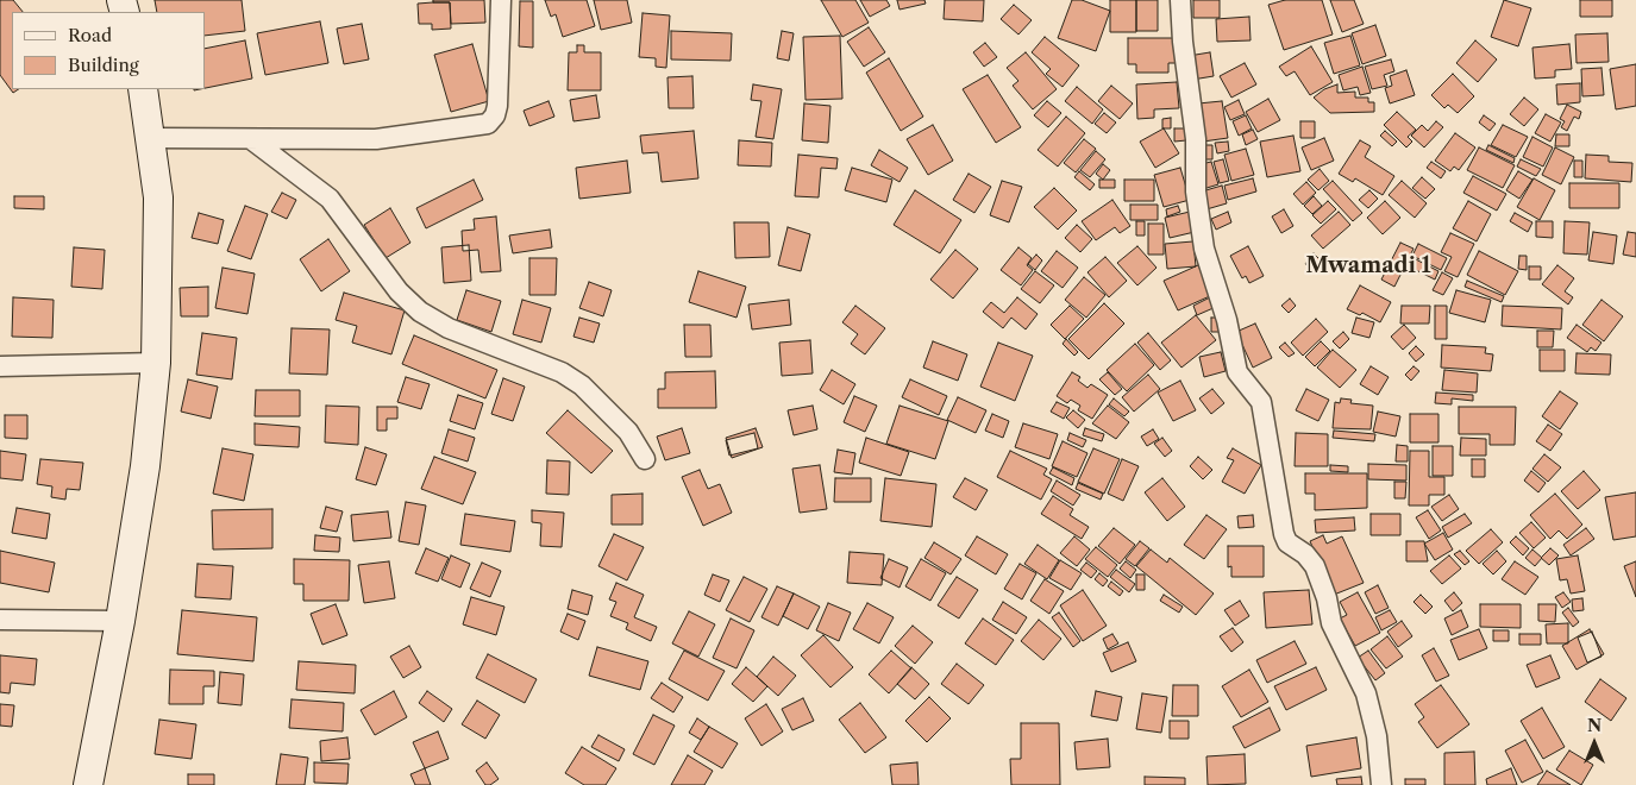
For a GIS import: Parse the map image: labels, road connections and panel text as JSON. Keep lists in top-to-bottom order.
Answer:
{
  "districts": ["Mwamadi 1"],
  "legend": ["Road", "Building"],
  "north": "top"
}
